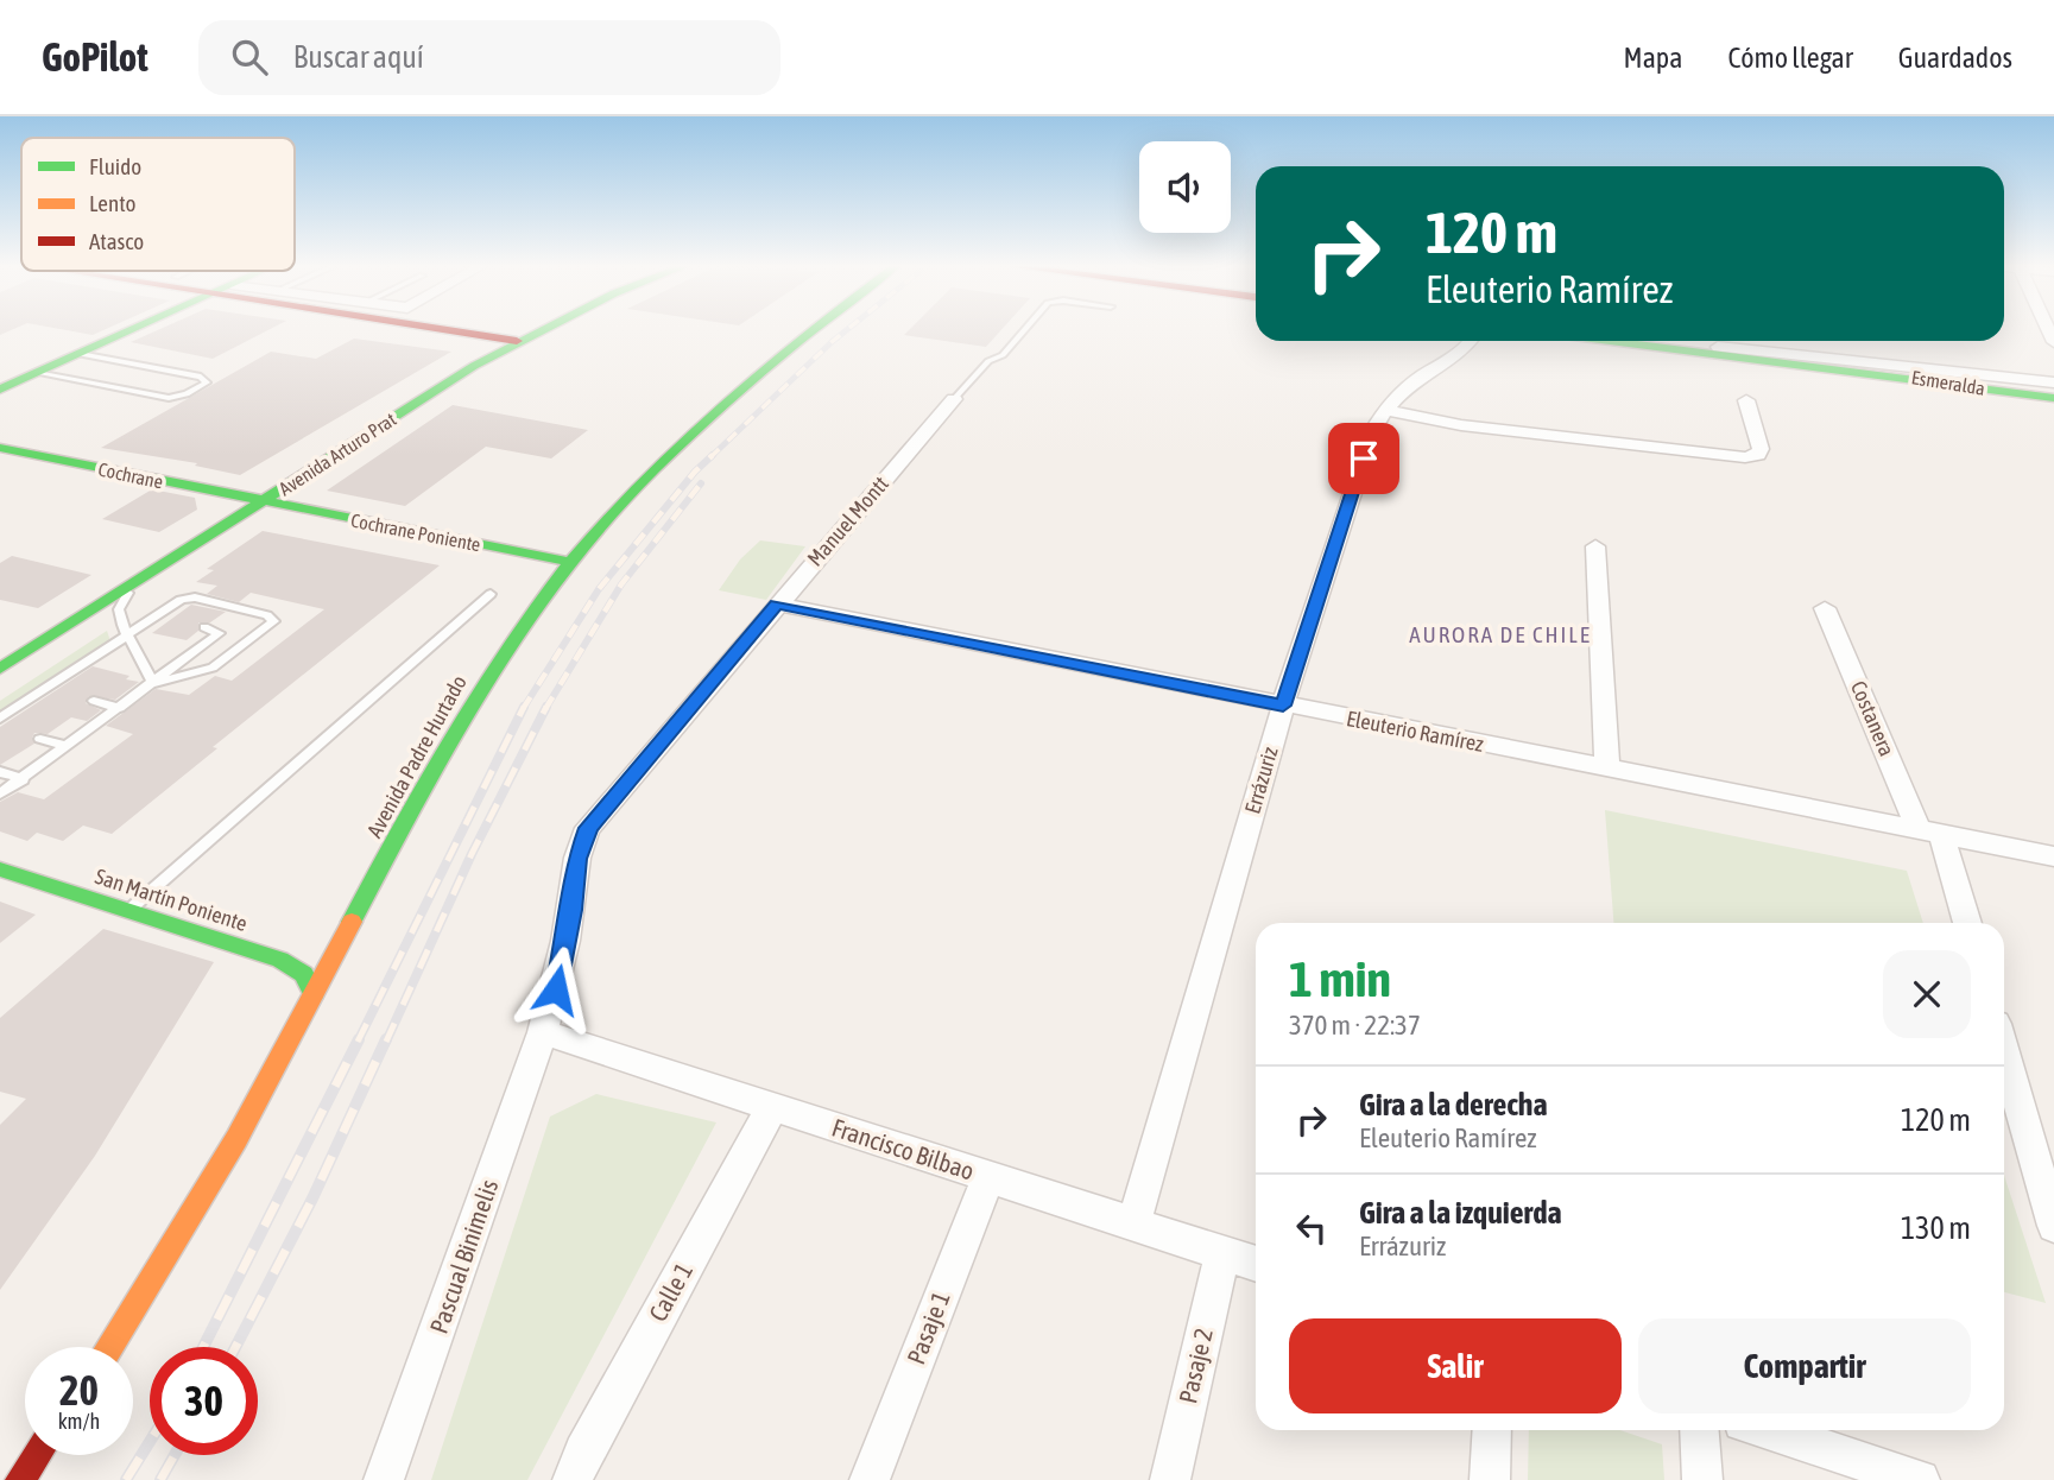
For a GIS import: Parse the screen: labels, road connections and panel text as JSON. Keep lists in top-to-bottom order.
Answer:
{
  "streets": {
    "main road": [
      "Esmeralda",
      "Avenida Arturo Prat",
      "Cochrane",
      "Cochrane Poniente",
      "Avenida Padre Hurtado",
      "San Martín Poniente"
    ],
    "street": [
      "Manuel Montt",
      "Costanera",
      "Eleuterio Ramírez",
      "Errázuriz",
      "Francisco Bilbao",
      "Pascual Binimelis",
      "Calle 1",
      "Pasaje 1",
      "Pasaje 2"
    ]
  },
  "crossings": [
    ["Avenida Arturo Prat", "Cochrane"],
    ["Avenida Arturo Prat", "Cochrane Poniente"],
    ["Cochrane", "Cochrane Poniente"],
    ["Manuel Montt", "Eleuterio Ramírez"],
    ["Manuel Montt", "Francisco Bilbao"],
    ["Manuel Montt", "Pascual Binimelis"],
    ["Cochrane Poniente", "Avenida Padre Hurtado"],
    ["Costanera", "Eleuterio Ramírez"],
    ["Eleuterio Ramírez", "Errázuriz"],
    ["Avenida Padre Hurtado", "San Martín Poniente"],
    ["Errázuriz", "Francisco Bilbao"],
    ["Francisco Bilbao", "Pascual Binimelis"],
    ["Francisco Bilbao", "Calle 1"],
    ["Francisco Bilbao", "Pasaje 1"],
    ["Francisco Bilbao", "Pasaje 2"]
  ],
  "districts": ["AURORA DE CHILE"],
  "legend": ["Fluido", "Lento", "Atasco"],
  "page": {
    "header": "GoPilot",
    "search": "Buscar aquí",
    "nav": ["Mapa", "Cómo llegar", "Guardados"],
    "turn": ["120 m", "Eleuterio Ramírez"],
    "heading": ["1 min", "370 m · 22:37"],
    "list": [
      {
        "name": "Gira a la derecha",
        "note": "Eleuterio Ramírez",
        "value": "120 m"
      },
      {
        "name": "Gira a la izquierda",
        "note": "Errázuriz",
        "value": "130 m"
      }
    ],
    "buttons": ["Salir", "Compartir"],
    "speed": "20 km/h",
    "limit": "30"
  }
}
